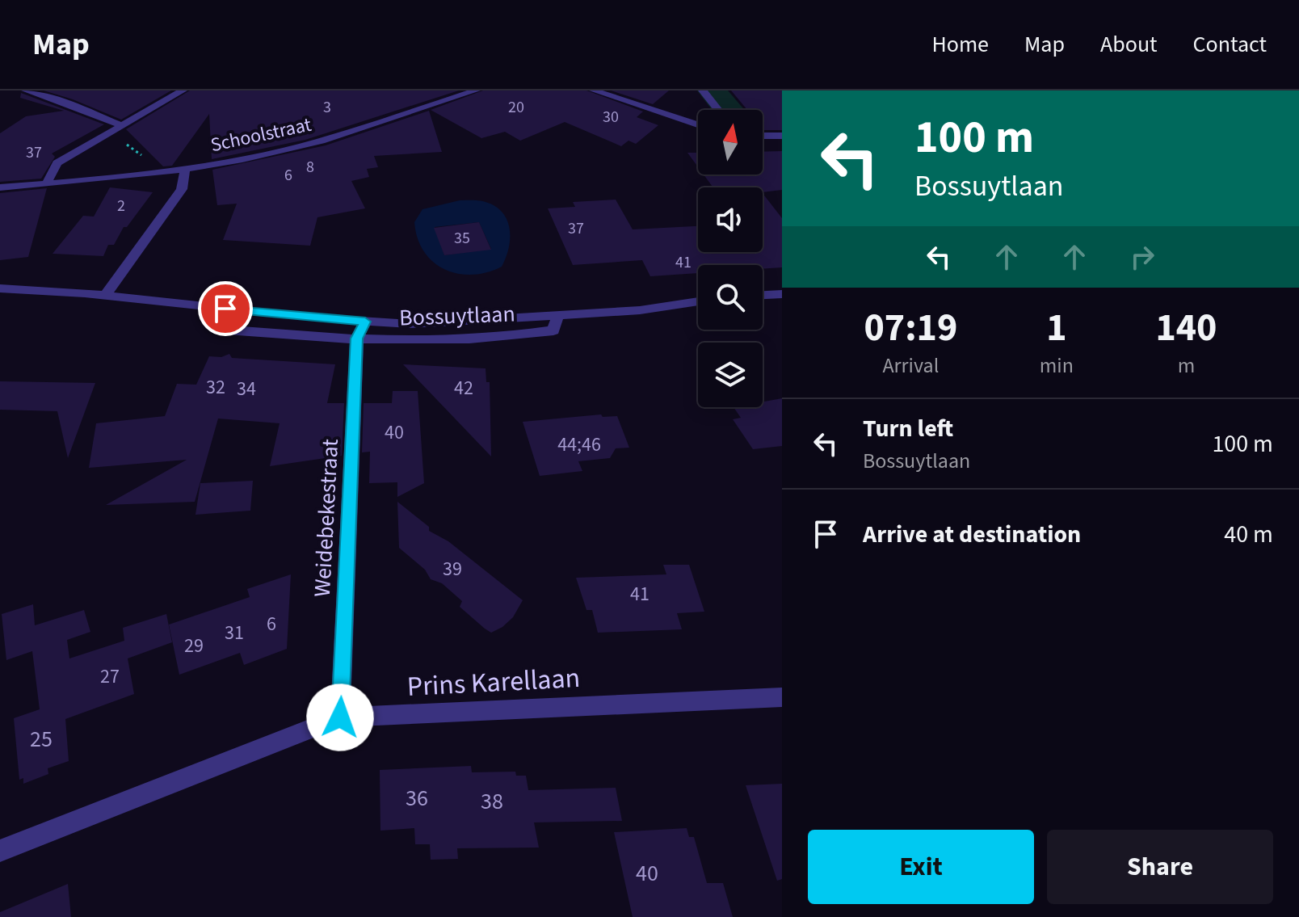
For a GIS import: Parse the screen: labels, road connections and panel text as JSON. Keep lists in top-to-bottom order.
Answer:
{
  "streets": {
    "street": [
      "Schoolstraat",
      "Bossuytlaan",
      "Weidebekestraat",
      "Prins Karellaan"
    ]
  },
  "crossings": [
    ["Bossuytlaan", "Weidebekestraat"],
    ["Weidebekestraat", "Prins Karellaan"]
  ],
  "house_numbers": [
    "3",
    "20",
    "30",
    "37",
    "8",
    "6",
    "2",
    "37",
    "35",
    "41",
    "32",
    "42",
    "34",
    "40",
    "44;46",
    "39",
    "41",
    "6",
    "31",
    "29",
    "27",
    "25",
    "36",
    "38",
    "40"
  ],
  "north": "top",
  "page": {
    "header": "Map",
    "nav": [
      "Home",
      "Map",
      "About",
      "Contact"
    ],
    "turn": ["100 m", "Bossuytlaan"],
    "eta": [
      "07:19",
      "Arrival",
      "1",
      "min",
      "140",
      "m"
    ],
    "list": [
      {
        "name": "Turn left",
        "note": "Bossuytlaan",
        "value": "100 m"
      },
      {
        "name": "Arrive at destination",
        "value": "40 m"
      }
    ],
    "buttons": ["Exit", "Share"]
  }
}
